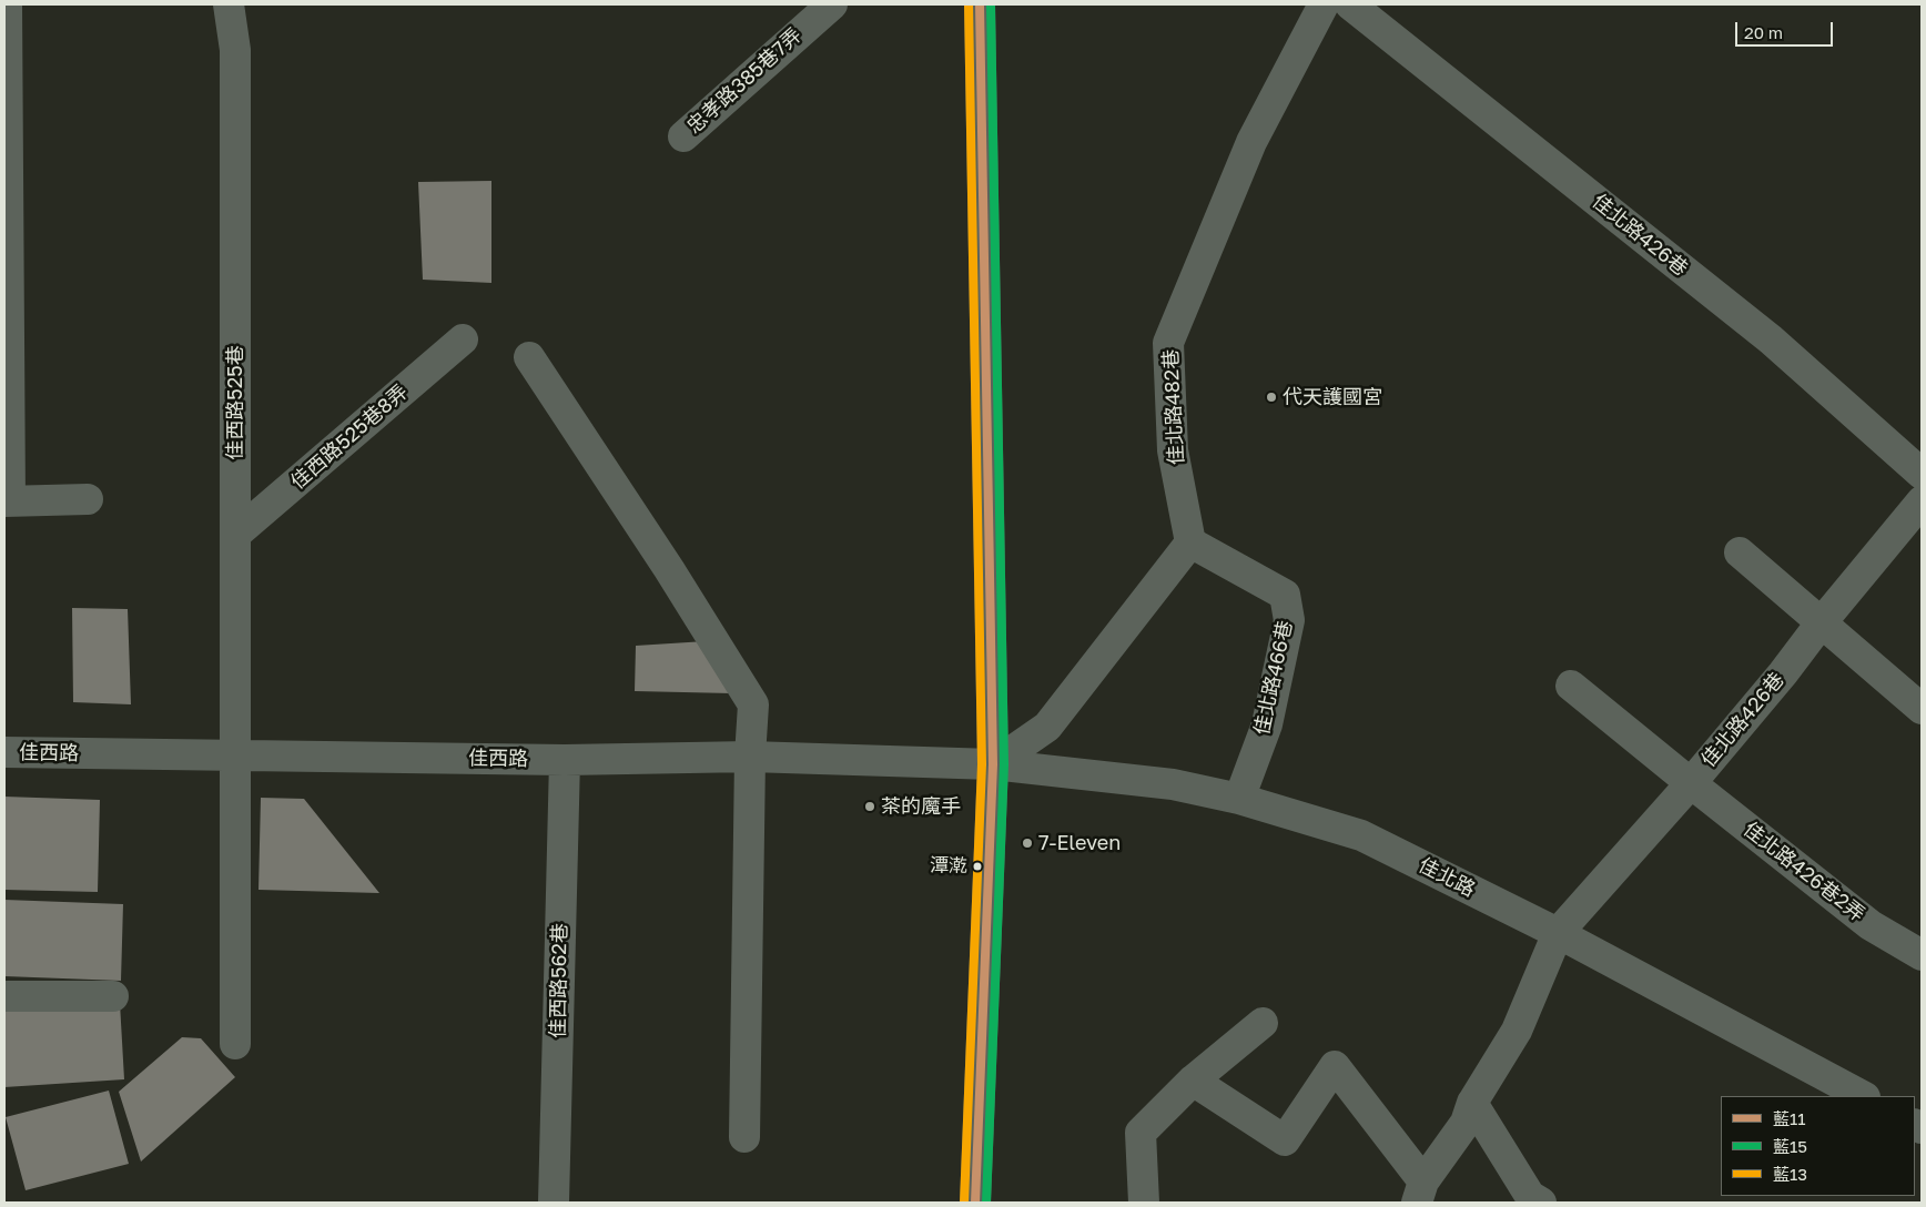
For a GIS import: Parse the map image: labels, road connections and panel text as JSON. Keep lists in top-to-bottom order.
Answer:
{
  "streets": {
    "street": [
      "忠孝路385巷7弄",
      "佳北路426巷",
      "佳西路525巷",
      "佳北路482巷",
      "佳西路525巷8弄",
      "佳北路466巷",
      "佳西路",
      "佳北路426巷2弄",
      "佳北路",
      "佳西路562巷"
    ]
  },
  "crossings": [
    ["佳北路426巷", "佳北路426巷2弄"],
    ["佳北路426巷", "佳北路"],
    ["佳西路525巷", "佳西路525巷8弄"],
    ["佳西路525巷", "佳西路"],
    ["佳北路482巷", "佳北路466巷"],
    ["佳北路466巷", "佳北路"],
    ["佳西路", "佳北路"],
    ["佳西路", "佳西路562巷"]
  ],
  "places": [
    "代天護國宮",
    "茶的魔手",
    "7-Eleven",
    "潭漧"
  ],
  "lines": ["transit line 藍11", "transit line 藍15", "transit line 藍13"],
  "legend": ["藍11", "藍15", "藍13"],
  "scale_bar": "20 m"
}
